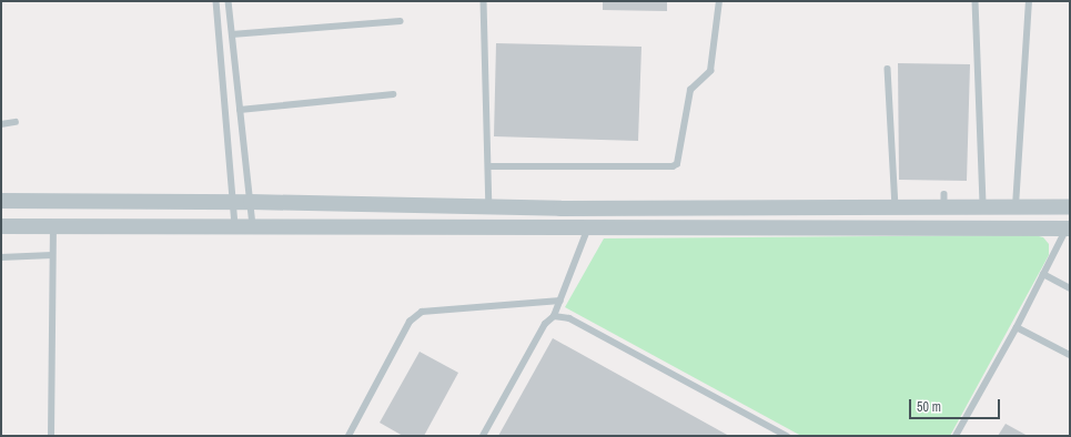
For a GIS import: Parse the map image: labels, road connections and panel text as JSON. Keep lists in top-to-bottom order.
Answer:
{
  "scale_bar": "50 m"
}
